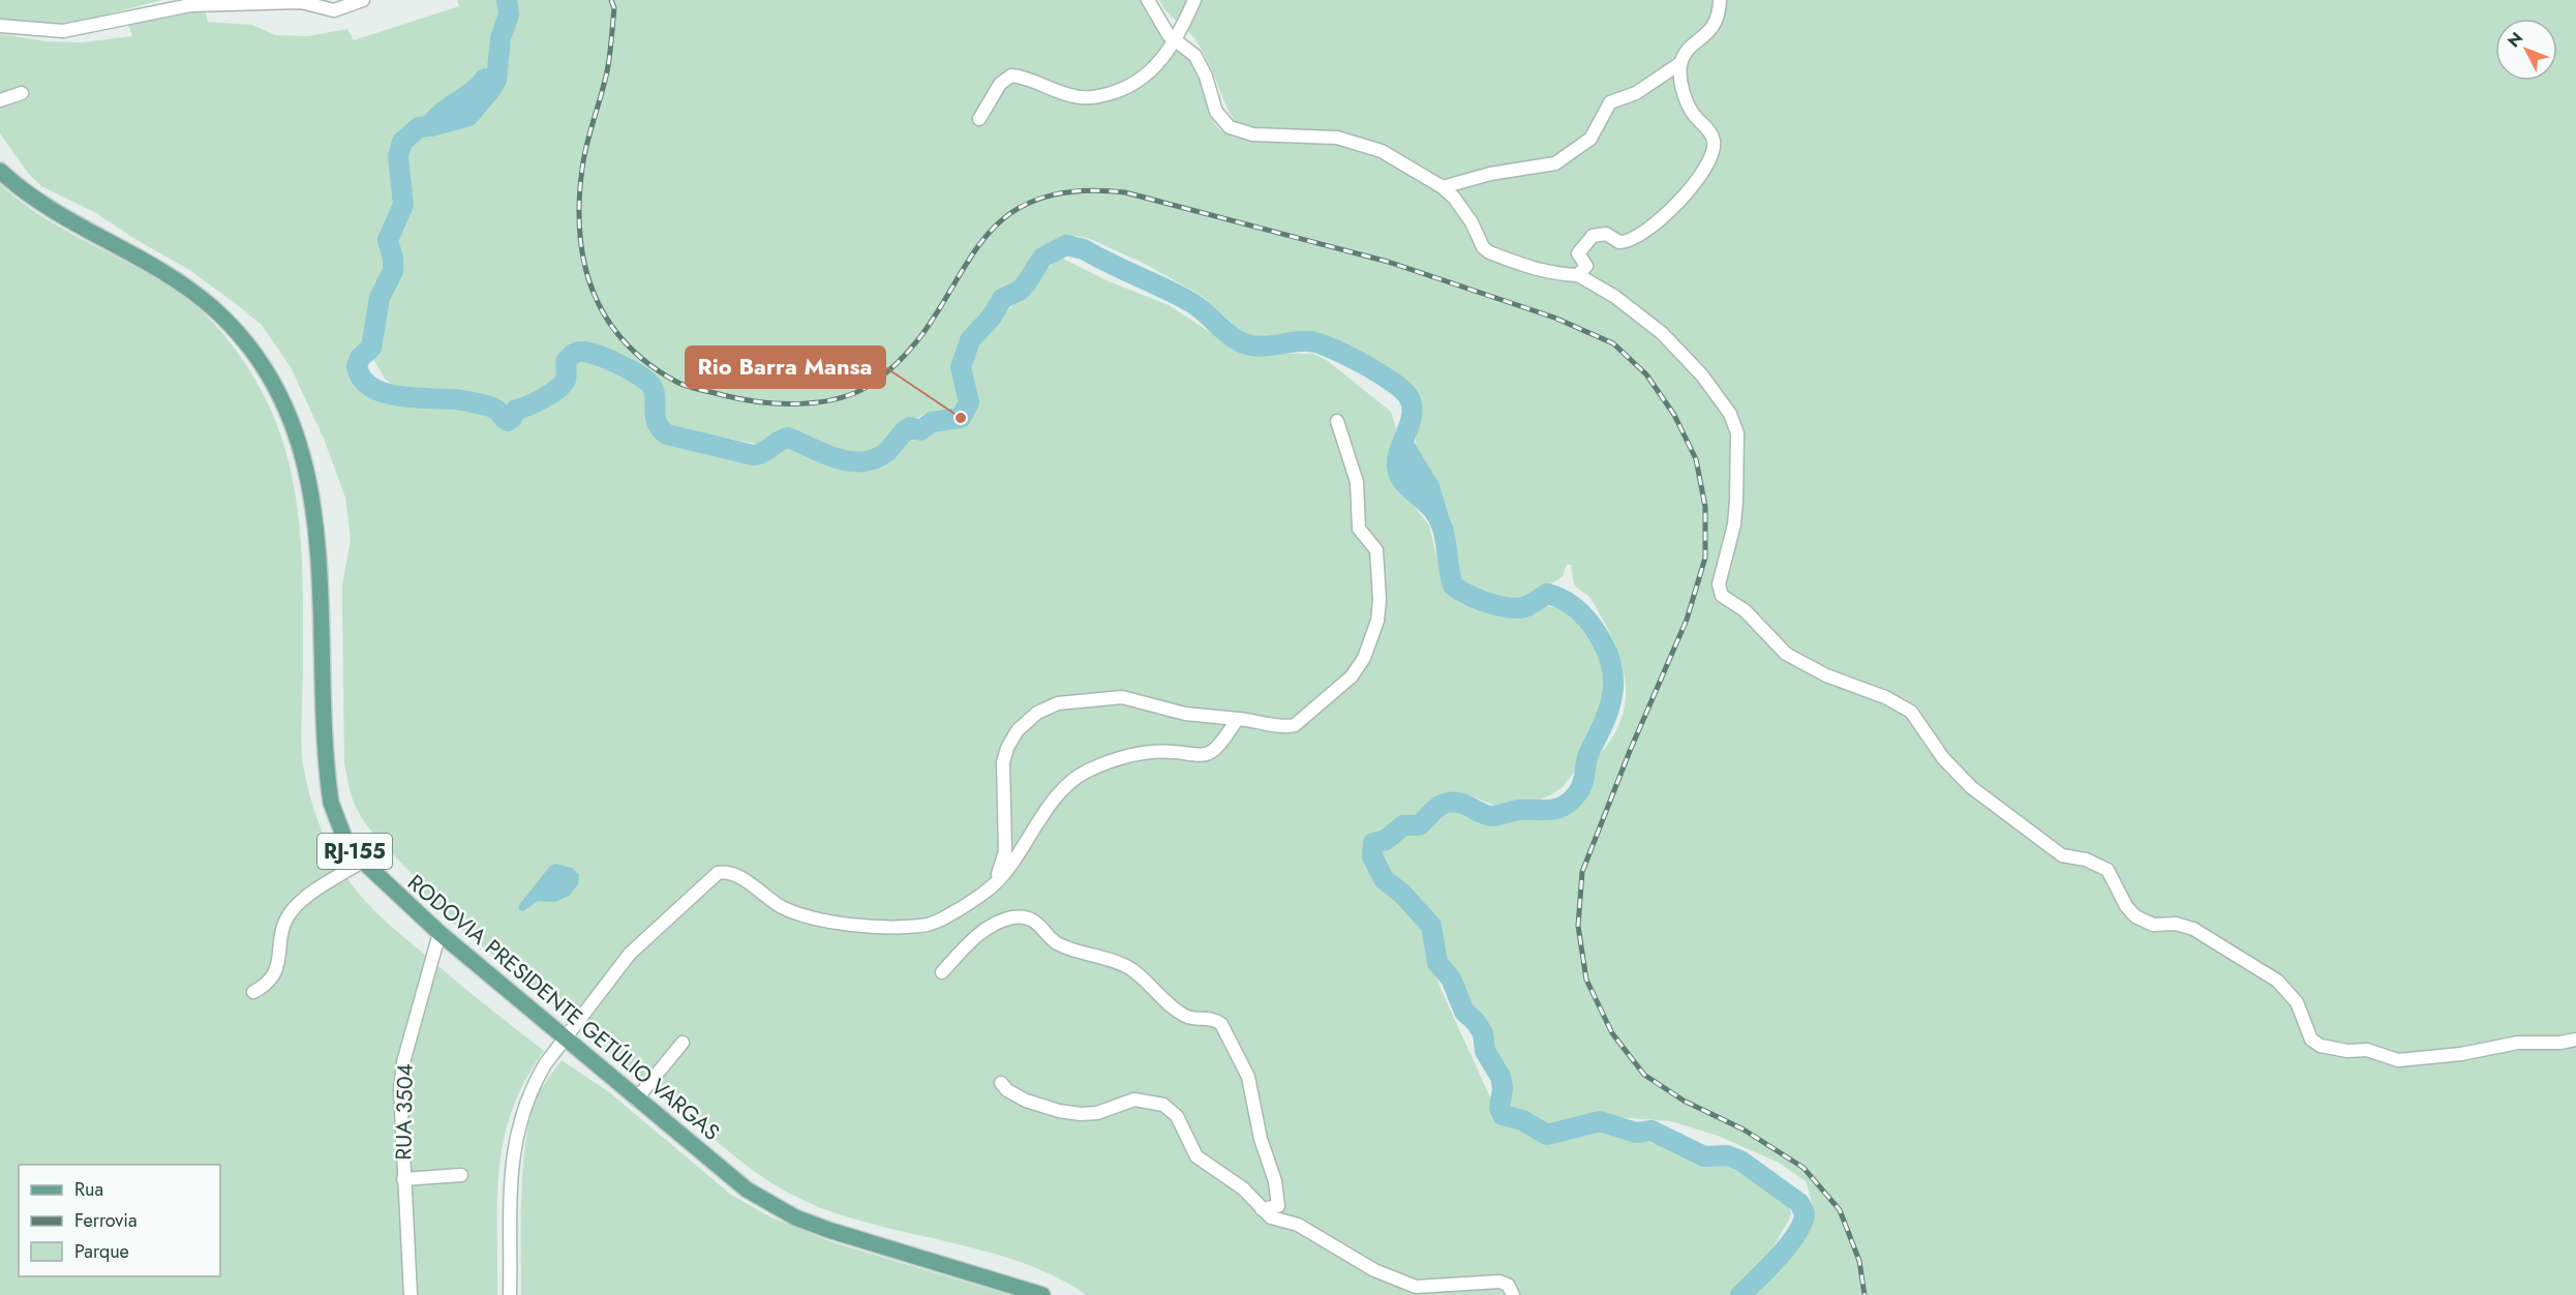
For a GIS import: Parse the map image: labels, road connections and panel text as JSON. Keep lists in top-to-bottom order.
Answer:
{
  "streets": {
    "main road": ["RJ-155", "RODOVIA PRESIDENTE GETÚLIO VARGAS"],
    "street": ["RUA 3504"]
  },
  "crossings": [
    ["RODOVIA PRESIDENTE GETÚLIO VARGAS", "RUA 3504"]
  ],
  "places": ["Rio Barra Mansa"],
  "legend": ["Rua", "Ferrovia", "Parque"],
  "north": "top left"
}
